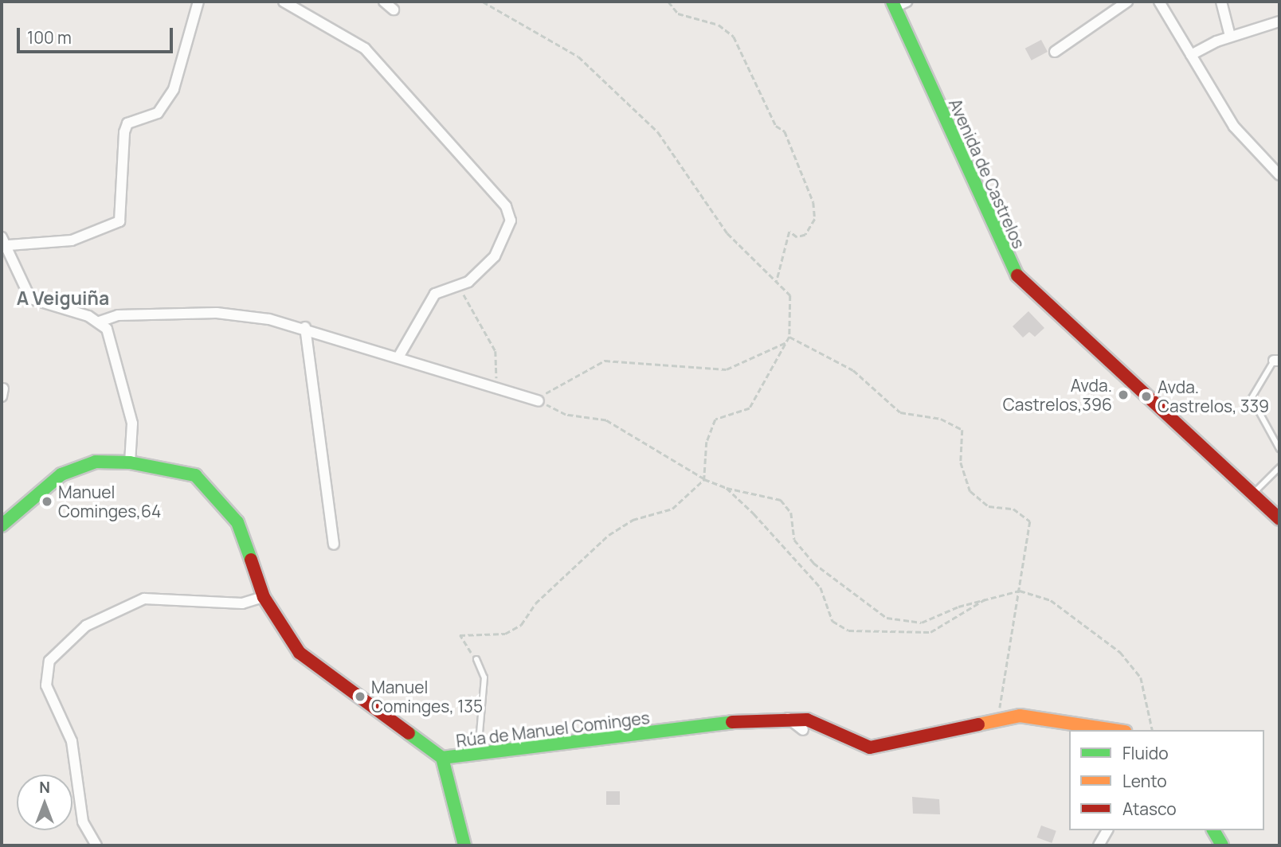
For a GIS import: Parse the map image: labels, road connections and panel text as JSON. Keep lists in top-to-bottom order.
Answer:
{
  "streets": {
    "street": ["Avenida de Castrelos", "Rúa de Manuel Cominges"]
  },
  "districts": ["A Veiguiña"],
  "places": [
    "Avda. Castrelos,396",
    "Avda. Castrelos, 339",
    "Manuel Cominges,64",
    "Manuel Cominges, 135"
  ],
  "legend": ["Fluido", "Lento", "Atasco"],
  "scale_bar": "100 m",
  "north": "top"
}
